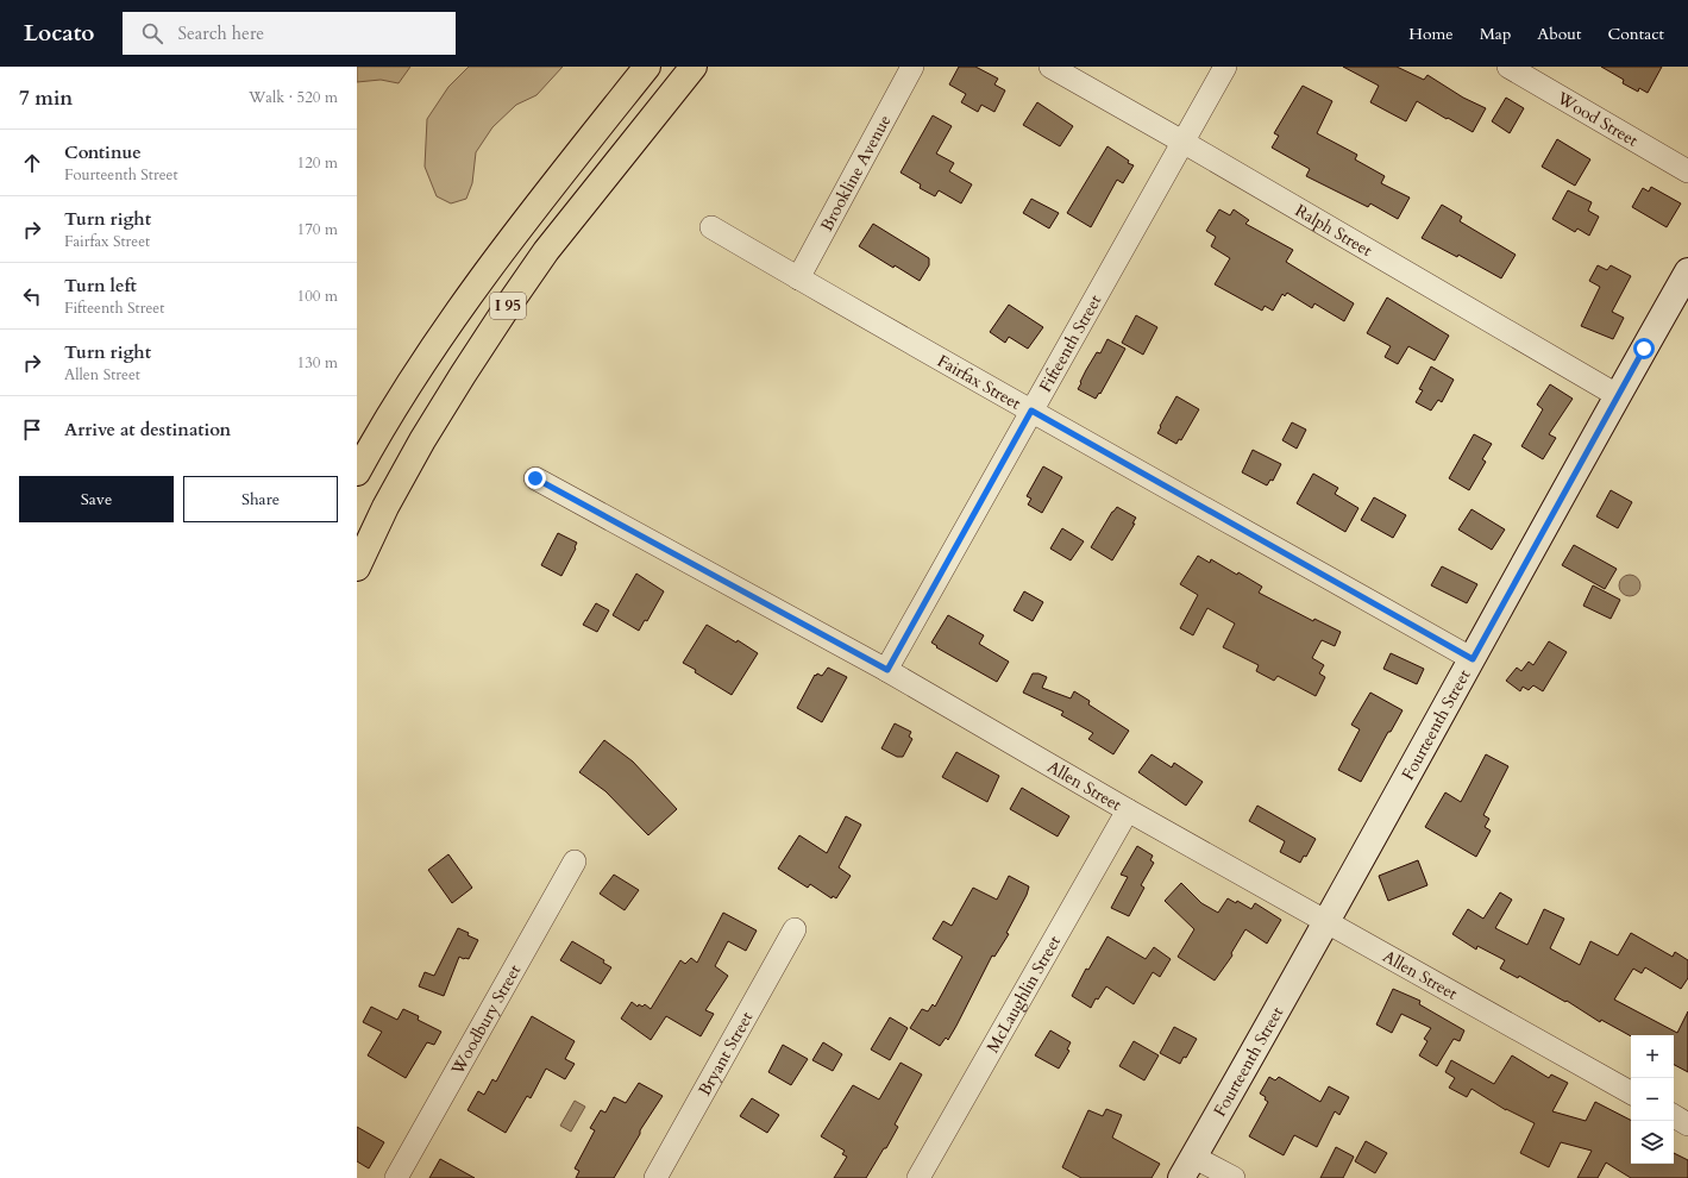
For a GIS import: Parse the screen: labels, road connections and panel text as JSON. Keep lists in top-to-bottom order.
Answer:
{
  "streets": {
    "highway": ["I 95"],
    "street": [
      "Wood Street",
      "Brookline Avenue",
      "Ralph Street",
      "Fifteenth Street",
      "Fairfax Street",
      "Fourteenth Street",
      "Allen Street",
      "McLaughlin Street",
      "Woodbury Street",
      "Bryant Street"
    ]
  },
  "crossings": [
    ["Brookline Avenue", "Fairfax Street"],
    ["Ralph Street", "Fifteenth Street"],
    ["Ralph Street", "Fourteenth Street"],
    ["Fifteenth Street", "Fairfax Street"],
    ["Fifteenth Street", "Allen Street"],
    ["Fairfax Street", "Fourteenth Street"],
    ["Fourteenth Street", "Allen Street"],
    ["Allen Street", "McLaughlin Street"]
  ],
  "page": {
    "header": "Locato",
    "search": "Search here",
    "nav": [
      "Home",
      "Map",
      "About",
      "Contact"
    ],
    "heading": ["7 min", "Walk · 520 m"],
    "list": [
      ["Continue", "Fourteenth Street", "120 m"],
      ["Turn right", "Fairfax Street", "170 m"],
      ["Turn left", "Fifteenth Street", "100 m"],
      ["Turn right", "Allen Street", "130 m"],
      "Arrive at destination"
    ],
    "buttons": ["Save", "Share"],
    "map_buttons": ["+", "−"]
  }
}
